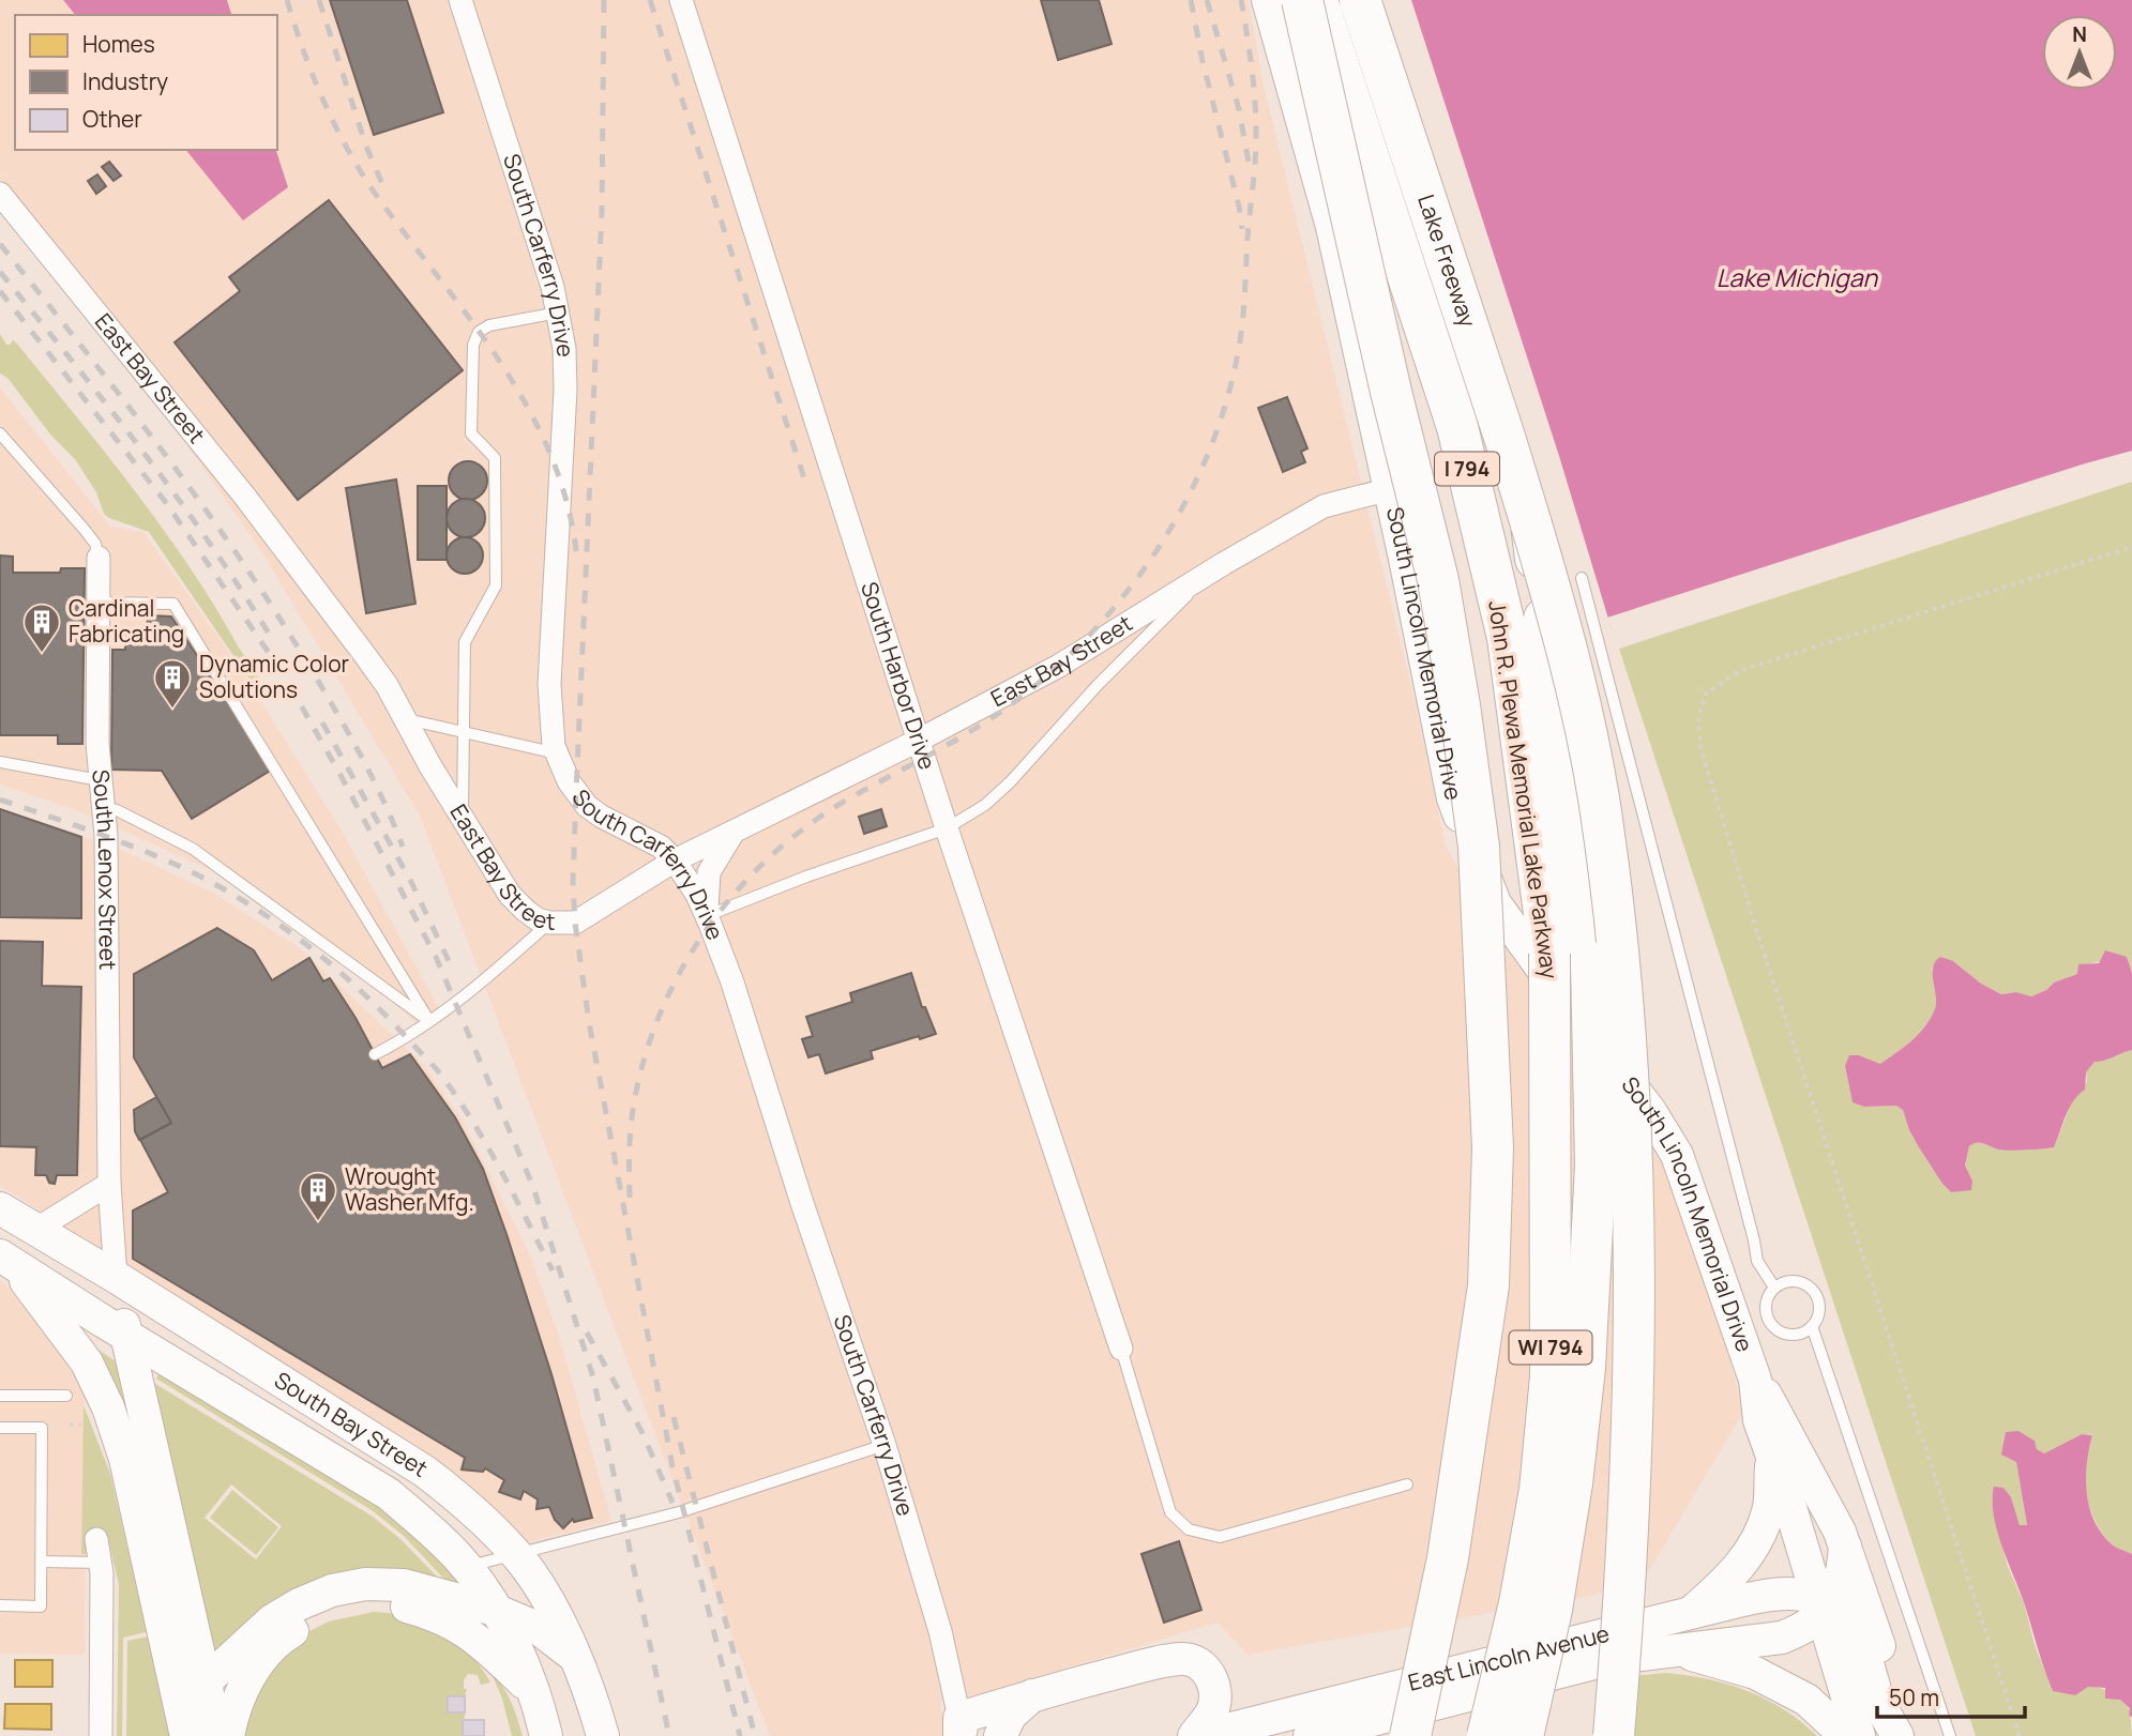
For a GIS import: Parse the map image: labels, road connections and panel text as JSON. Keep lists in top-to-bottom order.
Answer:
{
  "streets": {
    "highway": [
      "Lake Freeway",
      "I 794",
      "John R. Plewa Memorial Lake Parkway",
      "WI 794"
    ],
    "main road": ["South Lincoln Memorial Drive", "South Bay Street", "East Lincoln Avenue"],
    "street": [
      "South Carferry Drive",
      "East Bay Street",
      "South Harbor Drive",
      "South Lenox Street"
    ]
  },
  "crossings": [
    ["South Carferry Drive", "East Bay Street"],
    ["Lake Freeway", "John R. Plewa Memorial Lake Parkway"],
    ["East Bay Street", "South Lincoln Memorial Drive"],
    ["East Bay Street", "South Harbor Drive"],
    ["South Lincoln Memorial Drive", "East Lincoln Avenue"],
    ["South Lenox Street", "South Bay Street"]
  ],
  "water": ["Lake Michigan"],
  "places": {
    "building": ["Cardinal Fabricating", "Dynamic Color Solutions", "Wrought Washer Mfg."]
  },
  "legend": ["Homes", "Industry", "Other"],
  "scale_bar": "50 m",
  "north": "top"
}
